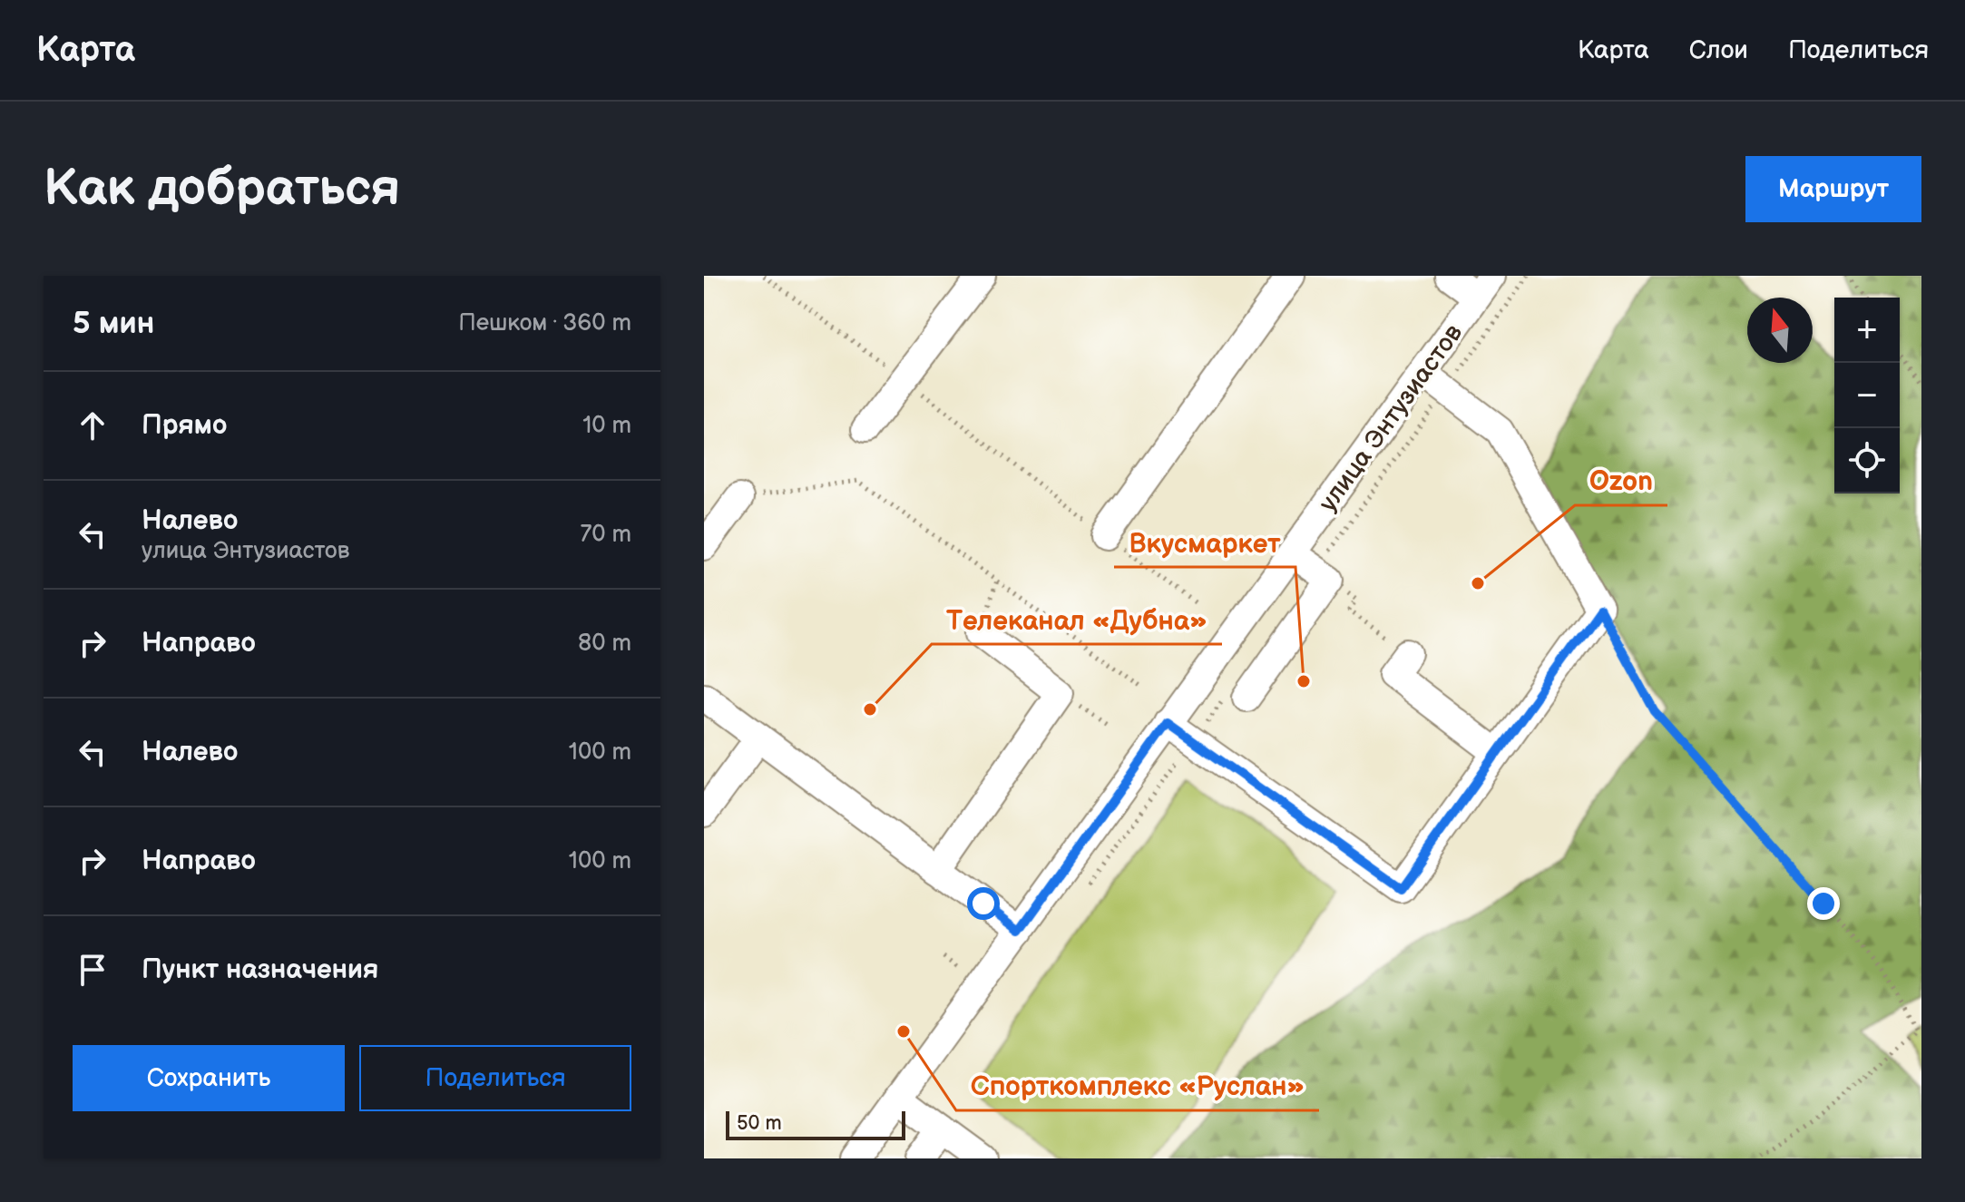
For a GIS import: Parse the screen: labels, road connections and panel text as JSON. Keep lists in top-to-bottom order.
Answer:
{
  "streets": {
    "street": ["улица Энтузиастов"]
  },
  "places": [
    "Ozon",
    "Вкусмаркет",
    "Телеканал «Дубна»",
    "Спорткомплекс «Руслан»"
  ],
  "scale_bar": "50 m",
  "north": "top",
  "page": {
    "header": "Карта",
    "nav": ["Карта", "Слои", "Поделиться"],
    "buttons": [
      "Маршрут",
      ["Сохранить", "Поделиться"]
    ],
    "title": "Как добраться",
    "heading": ["5 мин", "Пешком · 360 m"],
    "map_buttons": ["+", "−"],
    "list": [
      ["Прямо", "10 m"],
      ["Налево", "улица Энтузиастов", "70 m"],
      ["Направо", "80 m"],
      ["Налево", "100 m"],
      ["Направо", "100 m"],
      "Пункт назначения"
    ],
    "scale": "50 m"
  }
}
